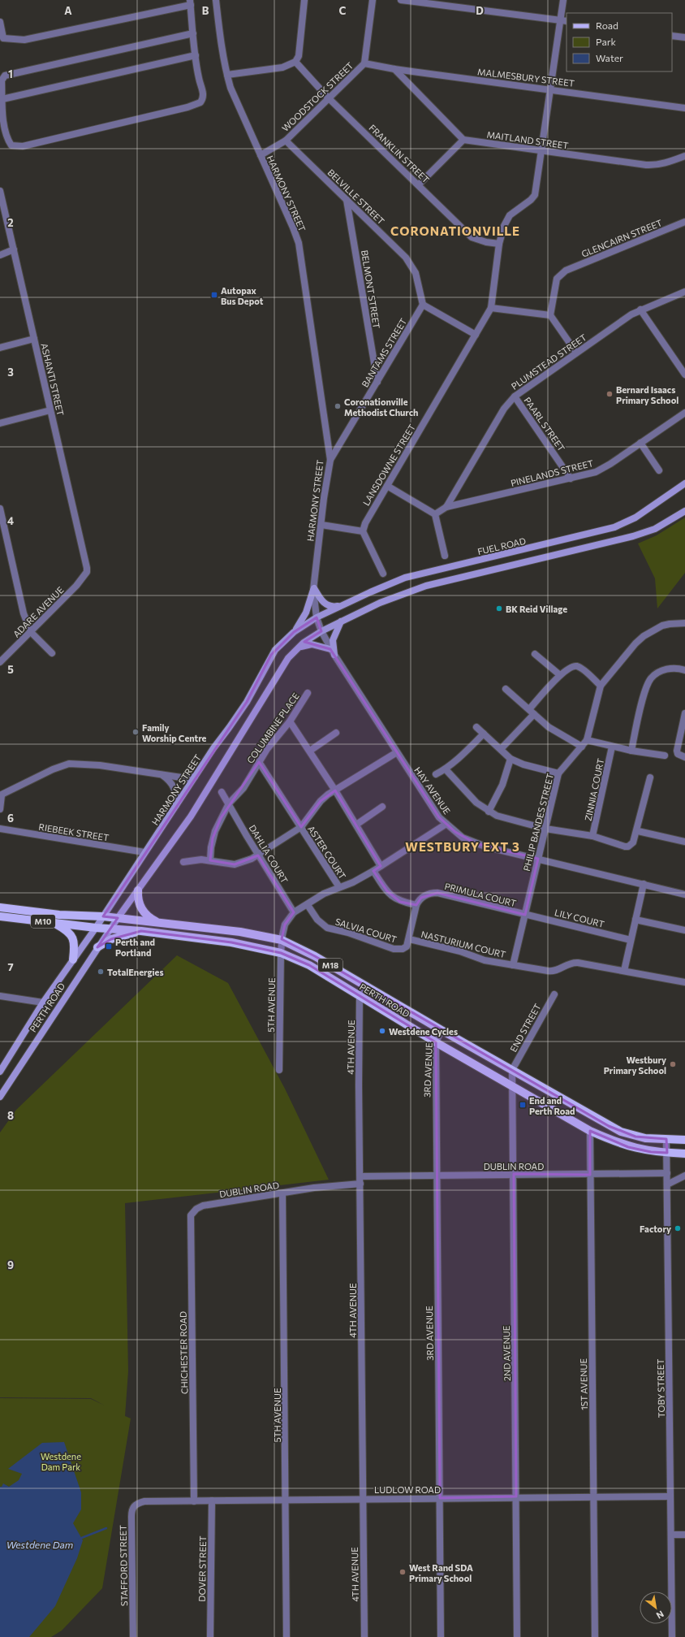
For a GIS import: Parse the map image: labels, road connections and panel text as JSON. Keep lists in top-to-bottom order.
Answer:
{
  "streets": {
    "main road": [
      "HARMONY STREET",
      "FUEL ROAD",
      "M10",
      "M18",
      "PERTH ROAD"
    ],
    "street": [
      "MALMESBURY STREET",
      "WOODSTOCK STREET",
      "MAITLAND STREET",
      "FRANKLIN STREET",
      "BELVILLE STREET",
      "GLENCAIRN STREET",
      "BELMONT STREET",
      "BANTAMS STREET",
      "PLUMSTEAD STREET",
      "ASHANTI STREET",
      "PAARL STREET",
      "LANSDOWNE STREET",
      "PINELANDS STREET",
      "ADARE AVENUE",
      "COLUMBINE PLACE",
      "ZINNIA COURT",
      "HAY AVENUE",
      "PHILIP BANDES STREET",
      "RIEBEEK STREET",
      "ASTER COURT",
      "DAHLIA COURT",
      "PRIMULA COURT",
      "LILY COURT",
      "SALVIA COURT",
      "NASTURIUM COURT",
      "5TH AVENUE",
      "END STREET",
      "4TH AVENUE",
      "3RD AVENUE",
      "DUBLIN ROAD",
      "CHICHESTER ROAD",
      "2ND AVENUE",
      "1ST AVENUE",
      "TOBY STREET",
      "LUDLOW ROAD",
      "STAFFORD STREET",
      "DOVER STREET"
    ]
  },
  "crossings": [
    ["MALMESBURY STREET", "WOODSTOCK STREET"],
    ["WOODSTOCK STREET", "FRANKLIN STREET"],
    ["WOODSTOCK STREET", "HARMONY STREET"],
    ["WOODSTOCK STREET", "BELVILLE STREET"],
    ["HARMONY STREET", "BANTAMS STREET"],
    ["HARMONY STREET", "FUEL ROAD"],
    ["HARMONY STREET", "HAY AVENUE"],
    ["HARMONY STREET", "RIEBEEK STREET"],
    ["HARMONY STREET", "M10"],
    ["HARMONY STREET", "PERTH ROAD"],
    ["BELVILLE STREET", "BELMONT STREET"],
    ["BELVILLE STREET", "BANTAMS STREET"],
    ["BELMONT STREET", "BANTAMS STREET"],
    ["PLUMSTEAD STREET", "PAARL STREET"],
    ["PLUMSTEAD STREET", "PINELANDS STREET"],
    ["ASHANTI STREET", "ADARE AVENUE"],
    ["PAARL STREET", "PINELANDS STREET"],
    ["FUEL ROAD", "HAY AVENUE"],
    ["COLUMBINE PLACE", "ASTER COURT"],
    ["COLUMBINE PLACE", "DAHLIA COURT"],
    ["HAY AVENUE", "PHILIP BANDES STREET"],
    ["PHILIP BANDES STREET", "PRIMULA COURT"],
    ["PHILIP BANDES STREET", "LILY COURT"],
    ["PHILIP BANDES STREET", "NASTURIUM COURT"],
    ["DAHLIA COURT", "5TH AVENUE"],
    ["PRIMULA COURT", "LILY COURT"],
    ["PRIMULA COURT", "SALVIA COURT"],
    ["M10", "PERTH ROAD"],
    ["SALVIA COURT", "NASTURIUM COURT"],
    ["M18", "PERTH ROAD"],
    ["M18", "TOBY STREET"],
    ["PERTH ROAD", "5TH AVENUE"],
    ["PERTH ROAD", "END STREET"],
    ["PERTH ROAD", "4TH AVENUE"],
    ["PERTH ROAD", "3RD AVENUE"],
    ["PERTH ROAD", "2ND AVENUE"],
    ["PERTH ROAD", "1ST AVENUE"],
    ["PERTH ROAD", "TOBY STREET"],
    ["5TH AVENUE", "DUBLIN ROAD"],
    ["5TH AVENUE", "LUDLOW ROAD"],
    ["END STREET", "2ND AVENUE"],
    ["4TH AVENUE", "DUBLIN ROAD"],
    ["4TH AVENUE", "LUDLOW ROAD"],
    ["3RD AVENUE", "DUBLIN ROAD"],
    ["3RD AVENUE", "LUDLOW ROAD"],
    ["DUBLIN ROAD", "CHICHESTER ROAD"],
    ["DUBLIN ROAD", "2ND AVENUE"],
    ["DUBLIN ROAD", "1ST AVENUE"],
    ["DUBLIN ROAD", "TOBY STREET"],
    ["CHICHESTER ROAD", "LUDLOW ROAD"],
    ["2ND AVENUE", "LUDLOW ROAD"],
    ["1ST AVENUE", "LUDLOW ROAD"],
    ["TOBY STREET", "LUDLOW ROAD"],
    ["LUDLOW ROAD", "STAFFORD STREET"],
    ["LUDLOW ROAD", "DOVER STREET"]
  ],
  "districts": ["CORONATIONVILLE", "WESTBURY EXT 3"],
  "water": ["Westdene Dam"],
  "parks": ["Westdene Dam Park"],
  "places": {
    "transit": ["Autopax Bus Depot", "Perth and Portland", "End and Perth Road"],
    "other": [
      "Bernard Isaacs Primary School",
      "Coronationville Methodist Church",
      "BK Reid Village",
      "Family Worship Centre",
      "TotalEnergies",
      "Westdene Cycles",
      "Westbury Primary School",
      "Factory",
      "West Rand SDA Primary School"
    ]
  },
  "legend": ["Road", "Park", "Water"],
  "north": "bottom right",
  "grid": {
    "columns": [
      "A",
      "B",
      "C",
      "D"
    ],
    "rows": [
      "1",
      "2",
      "3",
      "4",
      "5",
      "6",
      "7",
      "8",
      "9"
    ]
  }
}
